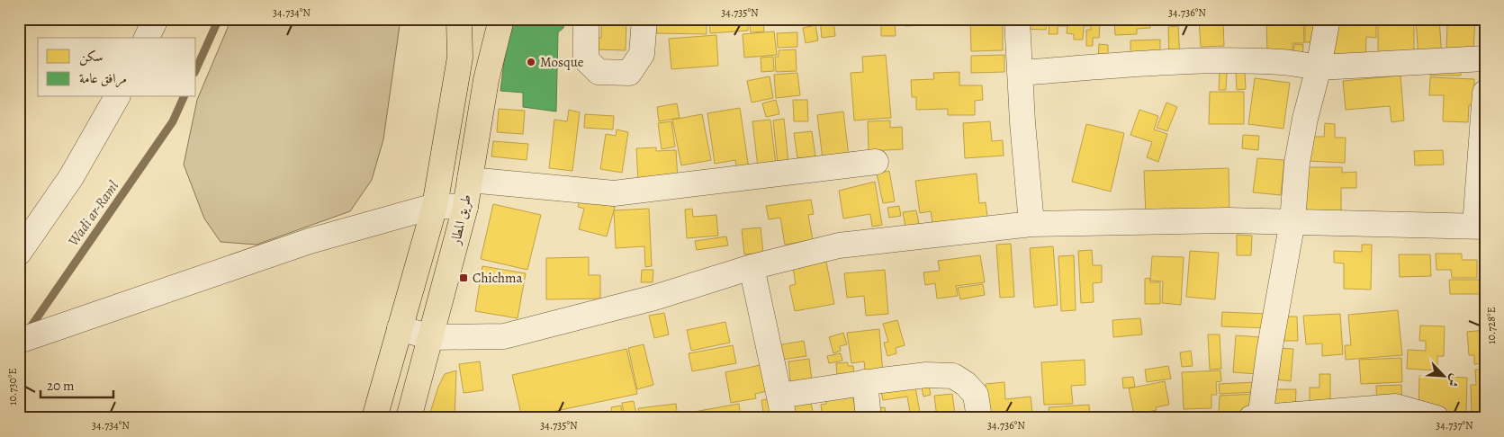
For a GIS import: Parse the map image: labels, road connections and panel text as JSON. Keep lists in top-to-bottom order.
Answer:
{
  "streets": {
    "main road": ["طريق المطار"]
  },
  "water": ["Wadi ar-Raml"],
  "places": {
    "other": ["Mosque"],
    "transit": ["Chichma"]
  },
  "legend": ["سكن", "مرافق عامة"],
  "scale_bar": "20 m",
  "north": "bottom right",
  "coordinates": [
    "34.734°N",
    "34.735°N",
    "34.736°N",
    "10.728°E",
    "10.730°E",
    "34.737°N"
  ]
}
